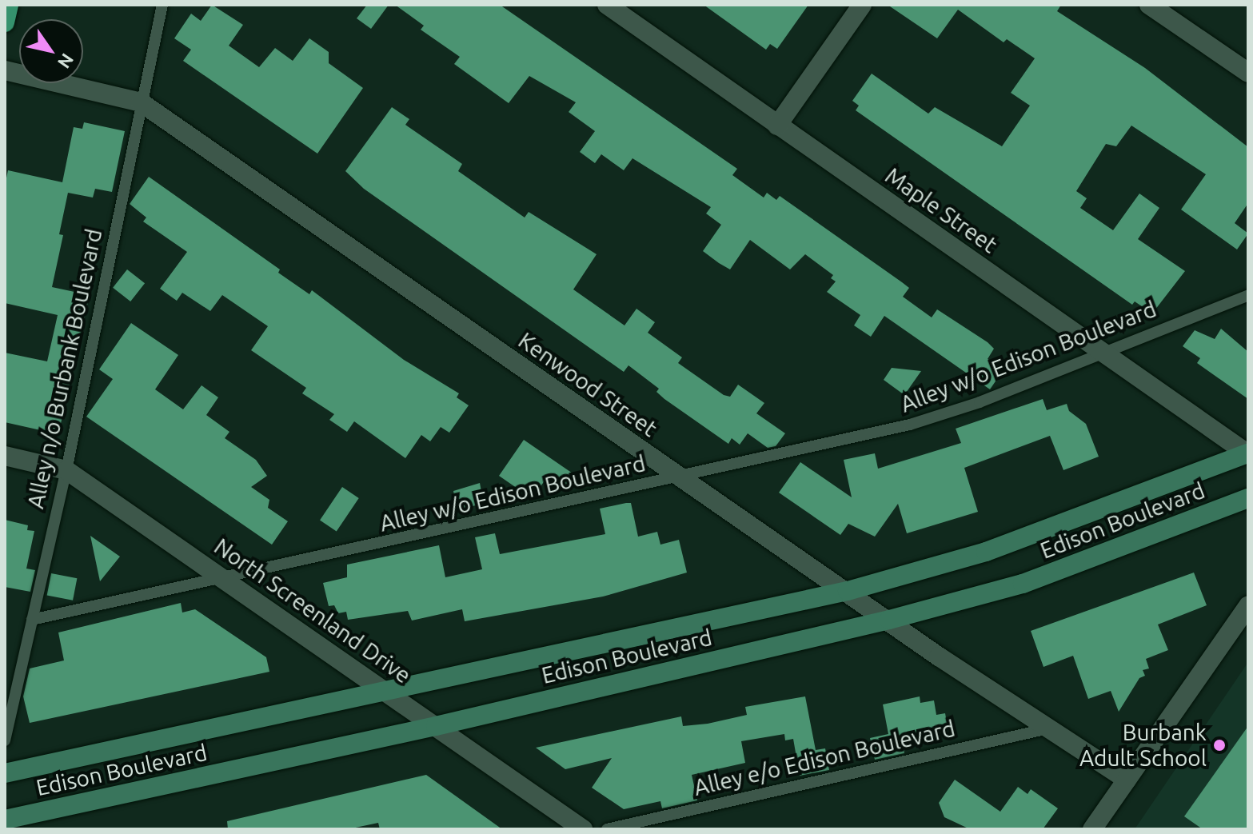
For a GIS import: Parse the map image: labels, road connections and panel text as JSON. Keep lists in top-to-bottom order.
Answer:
{
  "streets": {
    "main road": ["Edison Boulevard"],
    "street": ["Maple Street", "Kenwood Street", "North Screenland Drive"],
    "lane": ["Alley w/o Edison Boulevard", "Alley n/o Burbank Boulevard", "Alley e/o Edison Boulevard"]
  },
  "crossings": [
    ["Maple Street", "Alley w/o Edison Boulevard"],
    ["Maple Street", "Edison Boulevard"],
    ["Alley w/o Edison Boulevard", "Alley n/o Burbank Boulevard"],
    ["Alley w/o Edison Boulevard", "Kenwood Street"],
    ["Alley w/o Edison Boulevard", "North Screenland Drive"],
    ["Alley n/o Burbank Boulevard", "Kenwood Street"],
    ["Alley n/o Burbank Boulevard", "North Screenland Drive"],
    ["Kenwood Street", "Edison Boulevard"],
    ["Kenwood Street", "Alley e/o Edison Boulevard"],
    ["Edison Boulevard", "North Screenland Drive"]
  ],
  "places": ["Burbank Adult School"],
  "north": "bottom right"
}
